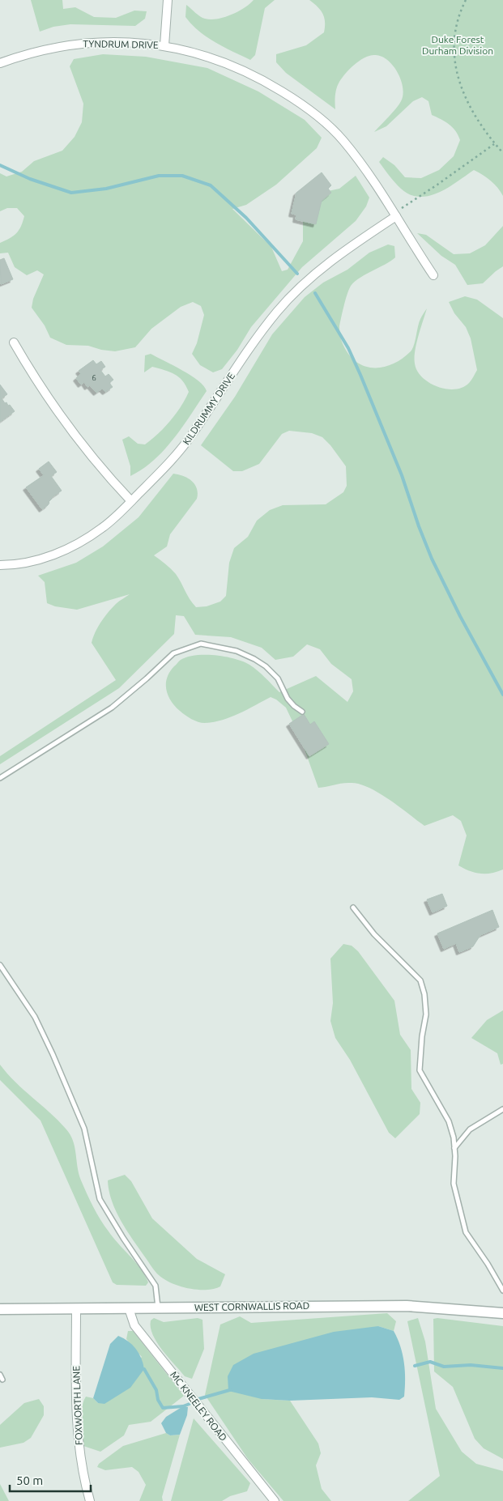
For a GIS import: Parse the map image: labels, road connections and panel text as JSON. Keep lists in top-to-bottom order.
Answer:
{
  "streets": {
    "street": [
      "TYNDRUM DRIVE",
      "KILDRUMMY DRIVE",
      "WEST CORNWALLIS ROAD",
      "FOXWORTH LANE",
      "MC KNEELEY ROAD"
    ]
  },
  "crossings": [
    ["TYNDRUM DRIVE", "KILDRUMMY DRIVE"],
    ["WEST CORNWALLIS ROAD", "FOXWORTH LANE"],
    ["WEST CORNWALLIS ROAD", "MC KNEELEY ROAD"]
  ],
  "parks": ["Duke Forest Durham Division"],
  "house_numbers": ["6"],
  "scale_bar": "50 m"
}
